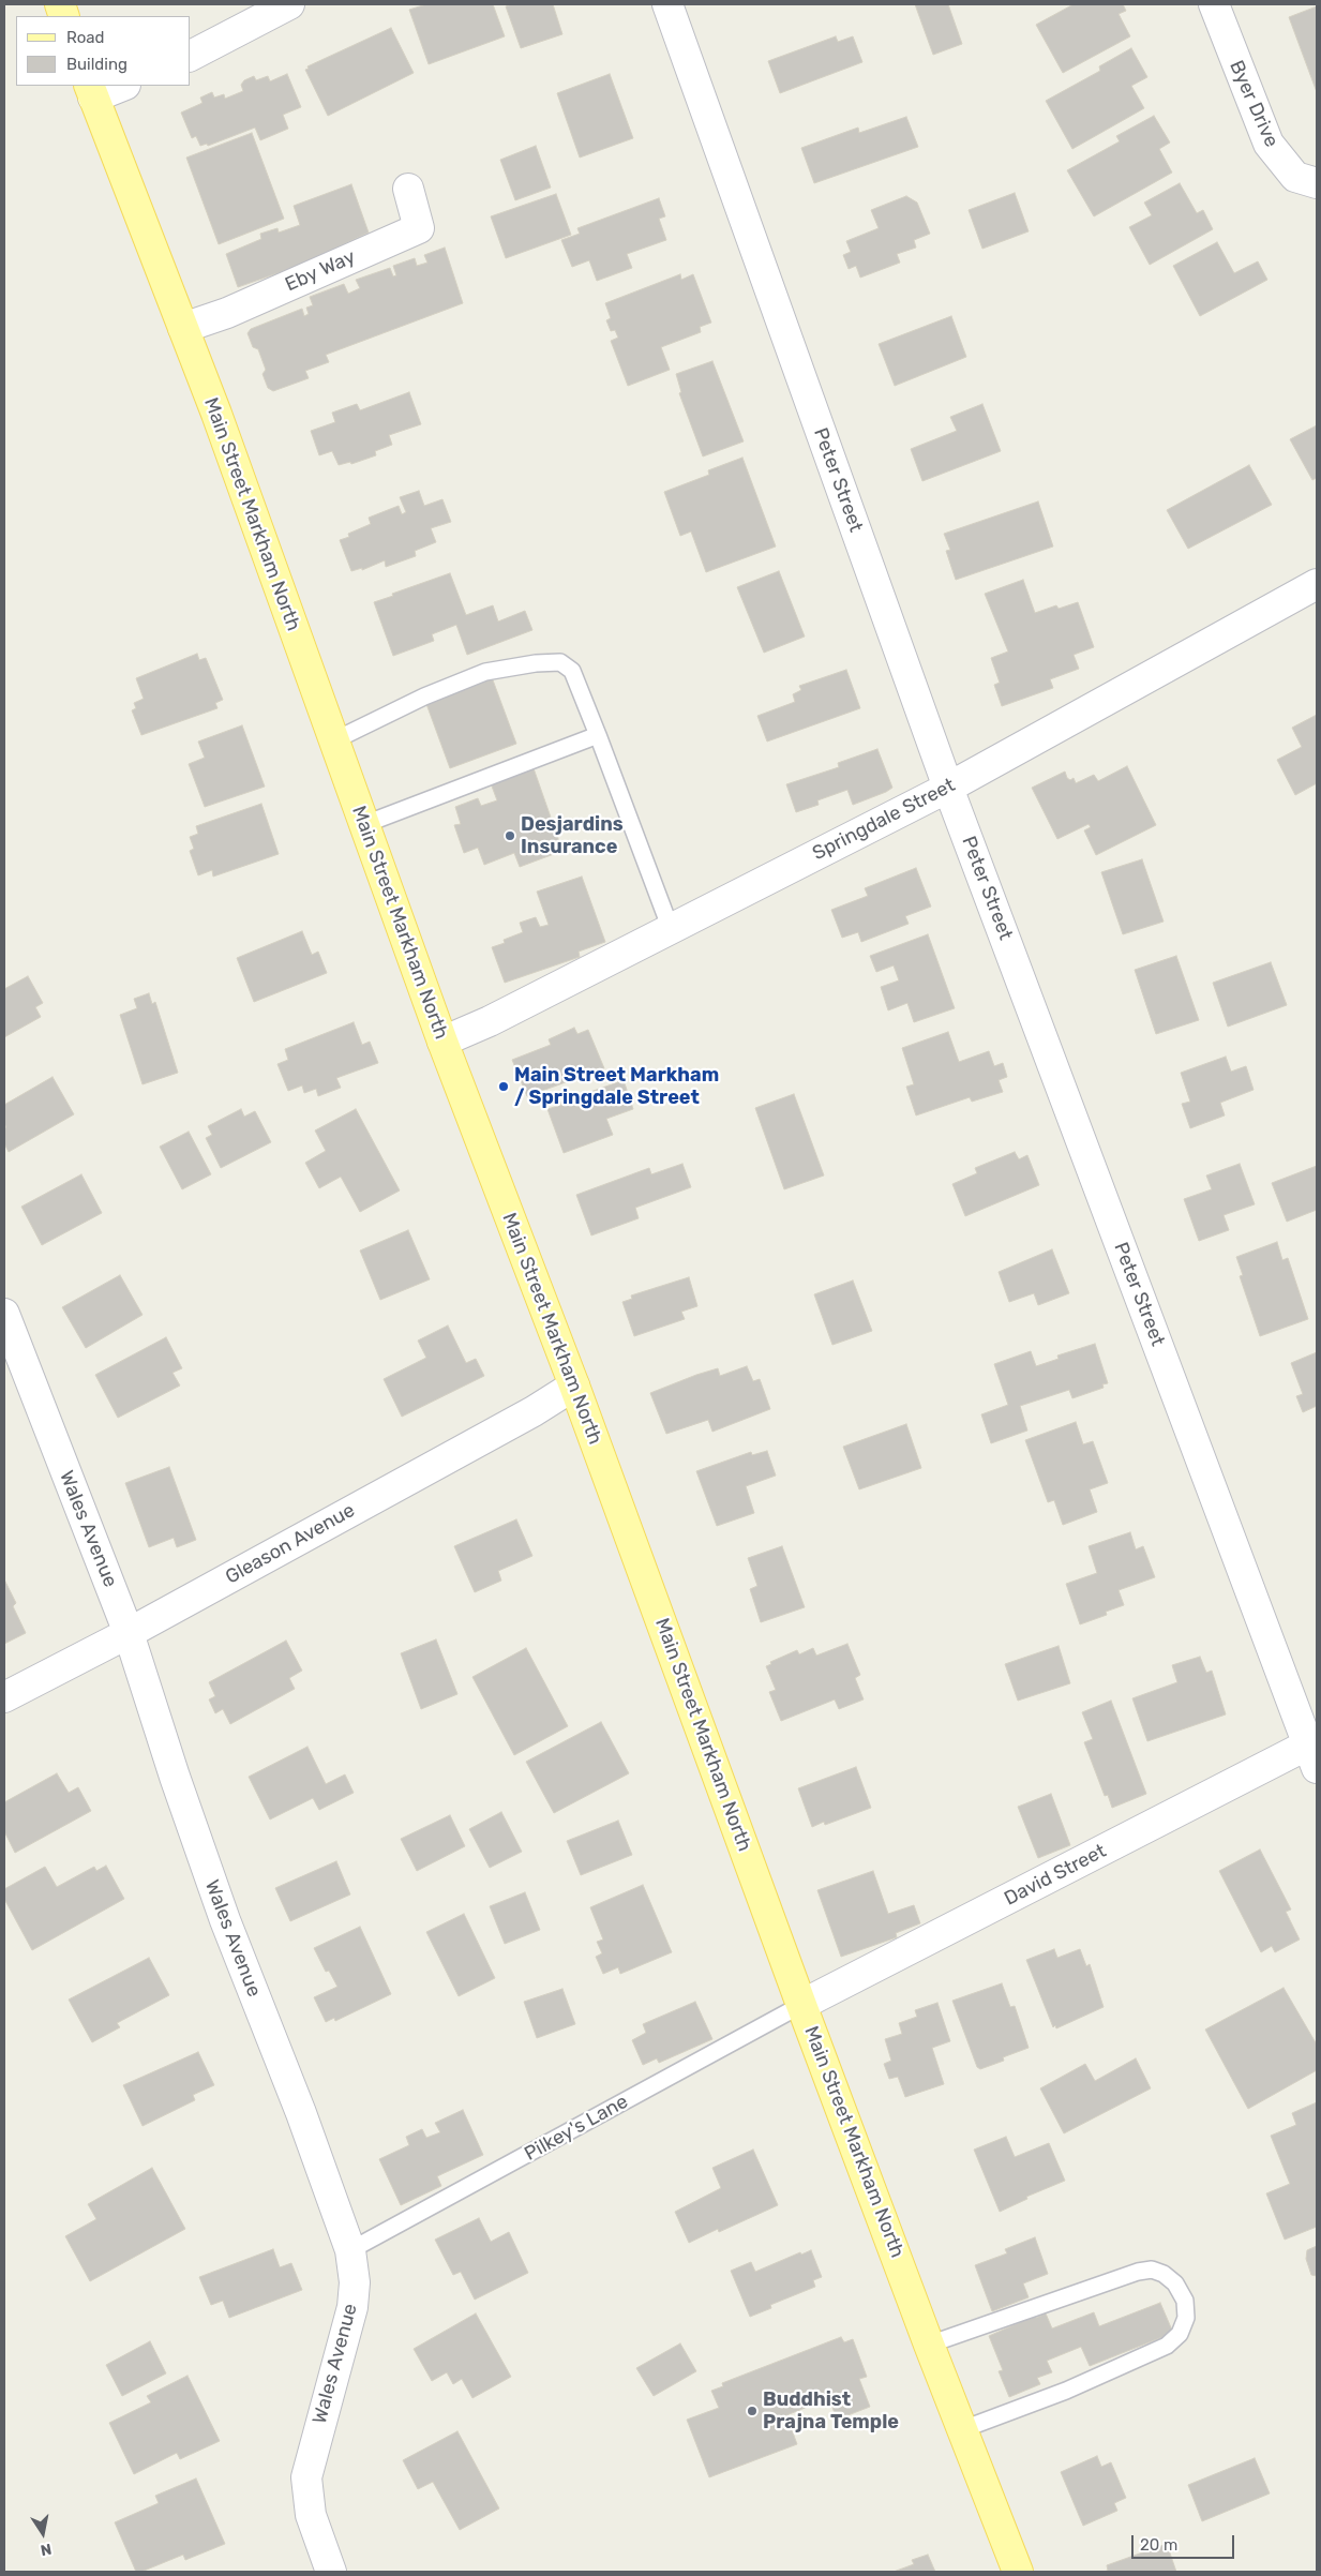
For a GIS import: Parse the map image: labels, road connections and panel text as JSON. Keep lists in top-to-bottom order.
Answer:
{
  "streets": {
    "main road": ["Main Street Markham North"],
    "street": [
      "Byer Drive",
      "Eby Way",
      "Peter Street",
      "Springdale Street",
      "Wales Avenue",
      "Gleason Avenue",
      "David Street"
    ],
    "lane": ["Pilkey's Lane"]
  },
  "crossings": [
    ["Eby Way", "Main Street Markham North"],
    ["Peter Street", "Springdale Street"],
    ["Peter Street", "David Street"],
    ["Main Street Markham North", "Springdale Street"],
    ["Main Street Markham North", "Gleason Avenue"],
    ["Main Street Markham North", "David Street"],
    ["Main Street Markham North", "Pilkey's Lane"],
    ["Wales Avenue", "Gleason Avenue"],
    ["Wales Avenue", "Pilkey's Lane"],
    ["David Street", "Pilkey's Lane"]
  ],
  "places": ["Desjardins Insurance", "Main Street Markham / Springdale Street", "Buddhist Prajna Temple"],
  "legend": ["Road", "Building"],
  "scale_bar": "20 m",
  "north": "bottom"
}
